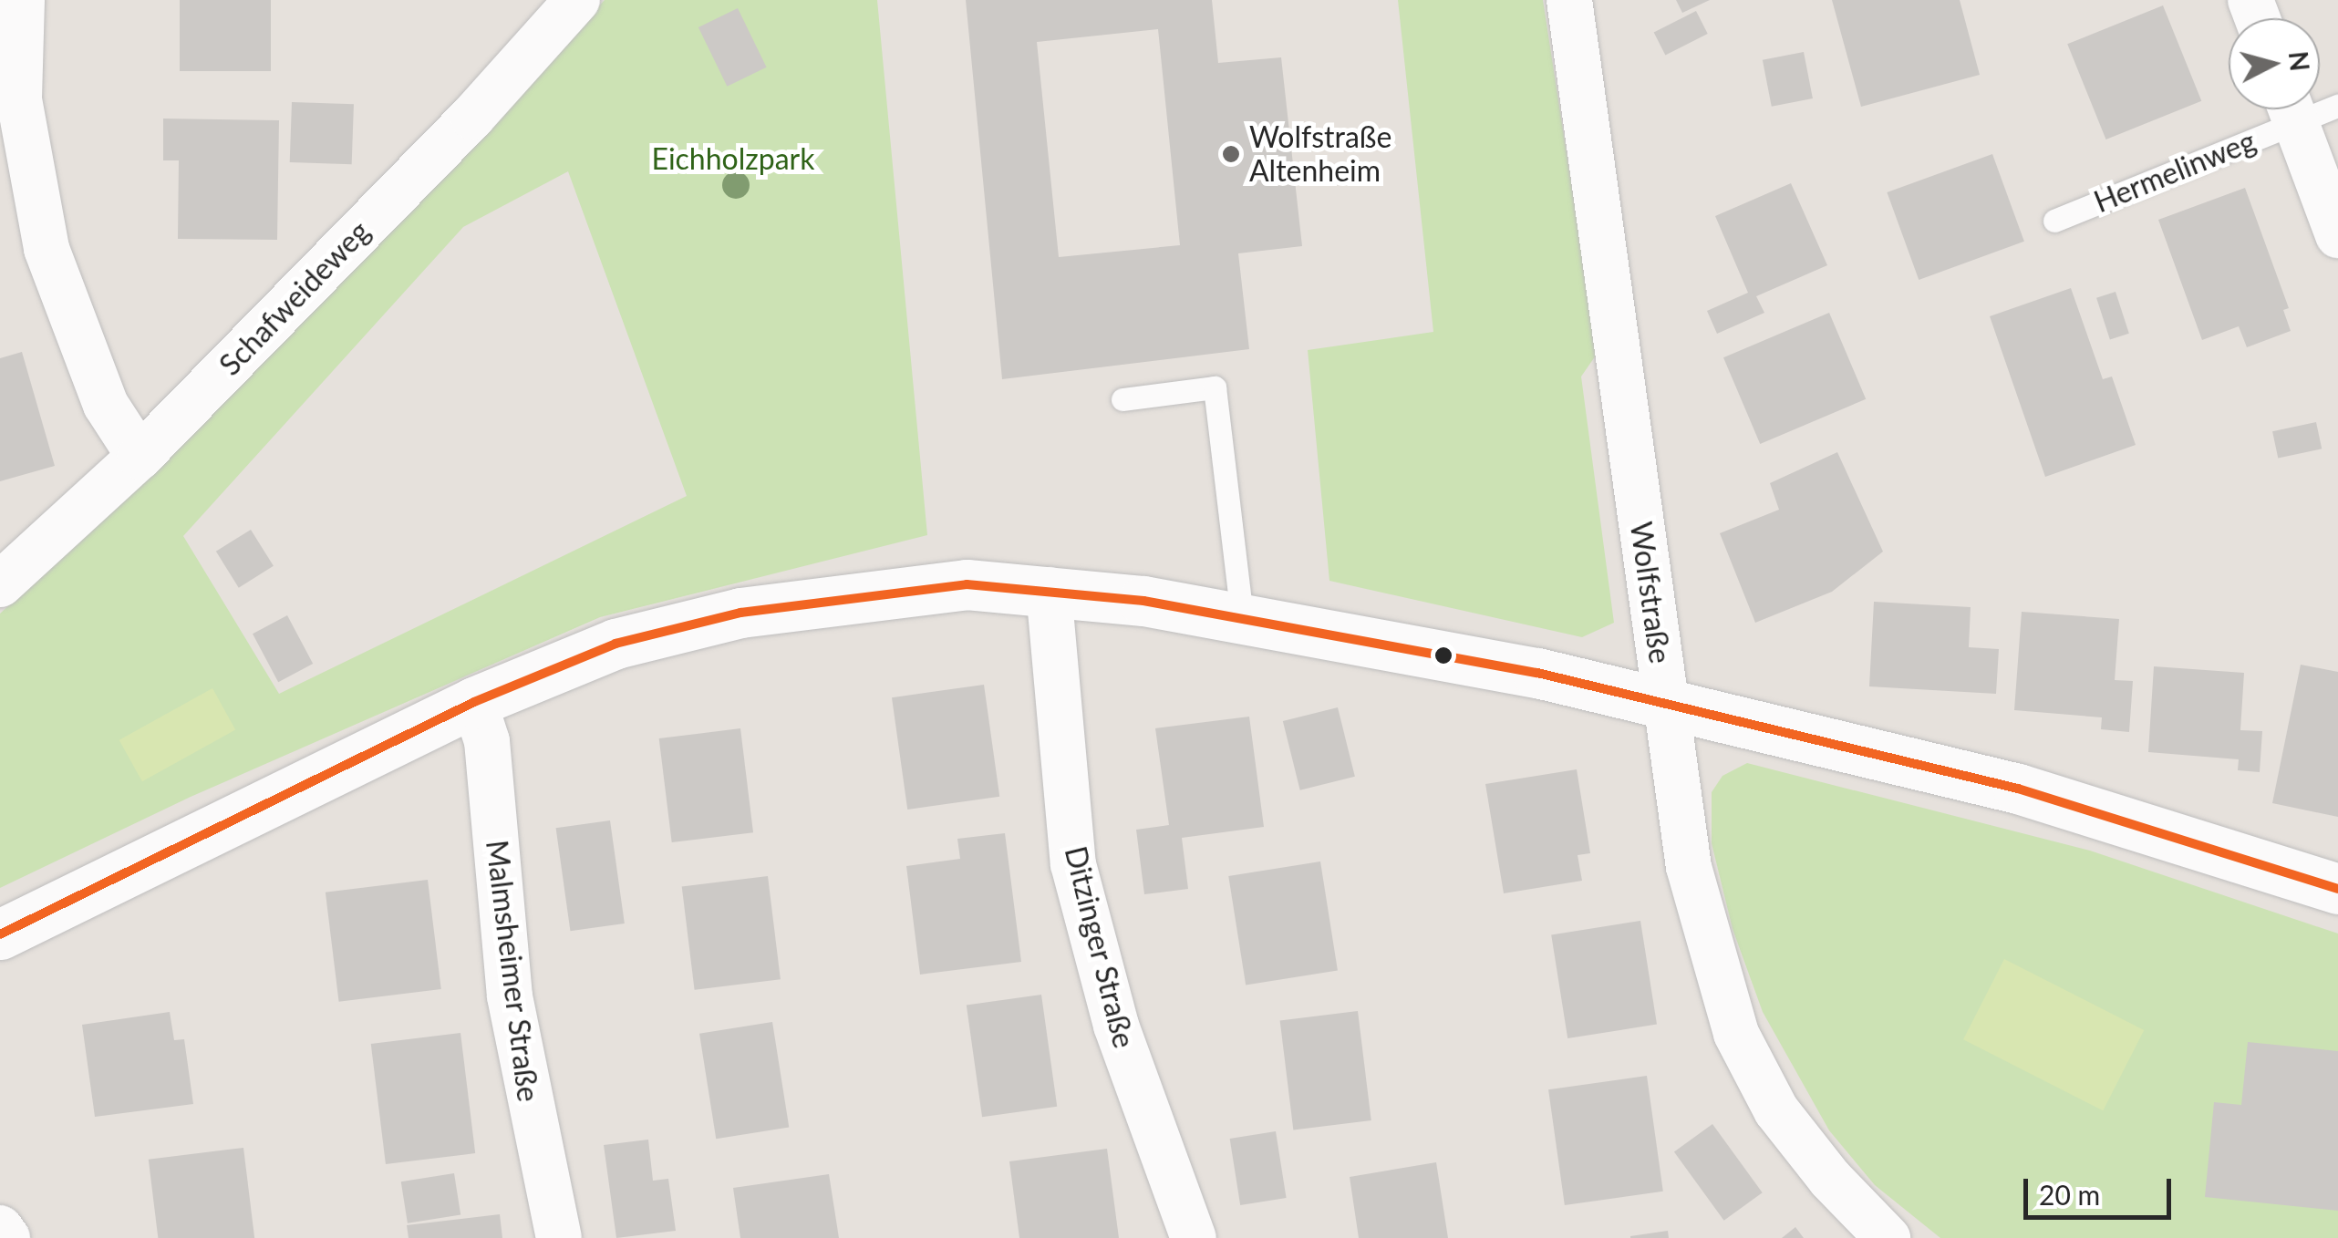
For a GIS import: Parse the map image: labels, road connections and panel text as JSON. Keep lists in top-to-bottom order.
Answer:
{
  "streets": {
    "street": [
      "Hermelinweg",
      "Schafweideweg",
      "Wolfstraße",
      "Ditzinger Straße",
      "Malmsheimer Straße"
    ]
  },
  "parks": ["Eichholzpark"],
  "places": ["Wolfstraße Altenheim"],
  "scale_bar": "20 m",
  "north": "right"
}
